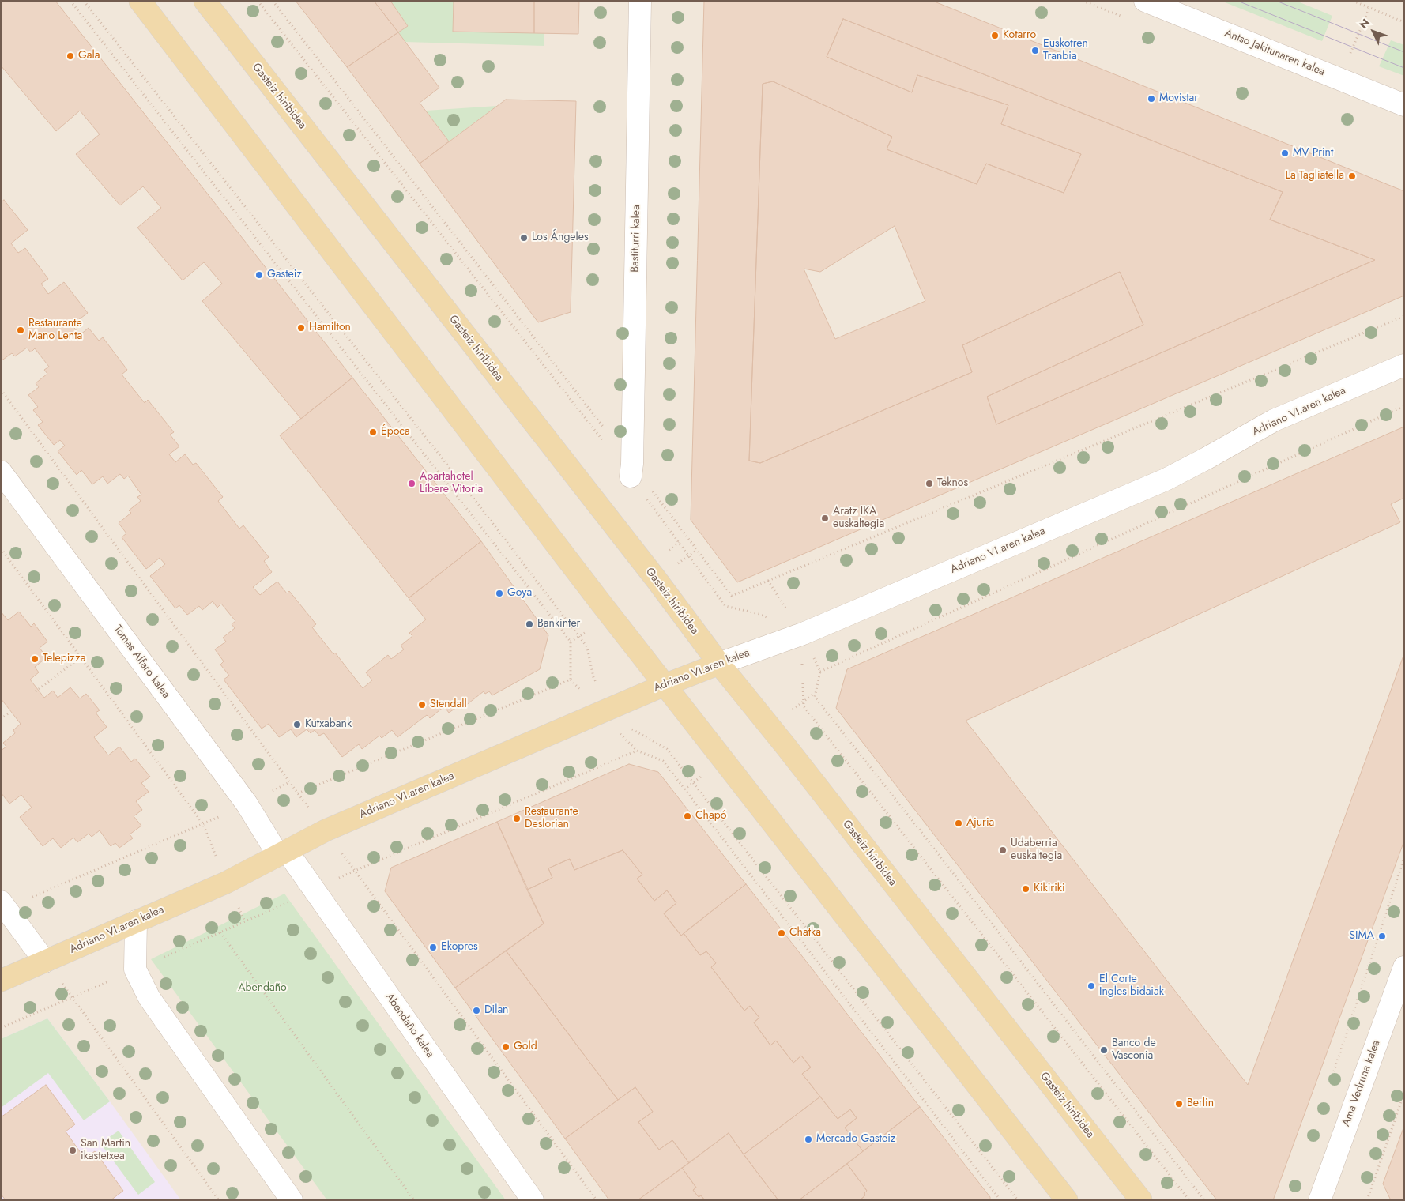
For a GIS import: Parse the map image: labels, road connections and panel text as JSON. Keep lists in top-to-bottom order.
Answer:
{
  "streets": {
    "main road": ["Gasteiz hiribidea", "Adriano VI.aren kalea"],
    "street": [
      "Antso Jakitunaren kalea",
      "Bastiturri kalea",
      "Tomas Alfaro kalea",
      "Abendaño kalea",
      "Ama Vedruna kalea"
    ]
  },
  "crossings": [
    ["Gasteiz hiribidea", "Adriano VI.aren kalea"],
    ["Adriano VI.aren kalea", "Tomas Alfaro kalea"],
    ["Adriano VI.aren kalea", "Abendaño kalea"],
    ["Tomas Alfaro kalea", "Abendaño kalea"]
  ],
  "parks": ["Abendaño"],
  "places": [
    "Kotarro",
    "Euskotren Tranbia",
    "Gala",
    "Movistar",
    "MV Print",
    "La Tagliatella",
    "Los Ángeles",
    "Gasteiz",
    "Hamilton",
    "Restaurante Mano Lenta",
    "Época",
    "Apartahotel Líbere Vitoria",
    "Teknos",
    "Aratz IKA euskaltegia",
    "Goya",
    "Bankinter",
    "Telepizza",
    "Stendall",
    "Kutxabank",
    "Chapó",
    "Restaurante Deslorian",
    "Ajuria",
    "Udaberria euskaltegia",
    "Kikiriki",
    "Chatka",
    "SIMA",
    "Ekopres",
    "El Corte Ingles bidaiak",
    "Dilan",
    "Gold",
    "Banco de Vasconia",
    "Berlin",
    "Mercado Gasteiz",
    "San Martin ikastetxea"
  ],
  "north": "top left"
}
